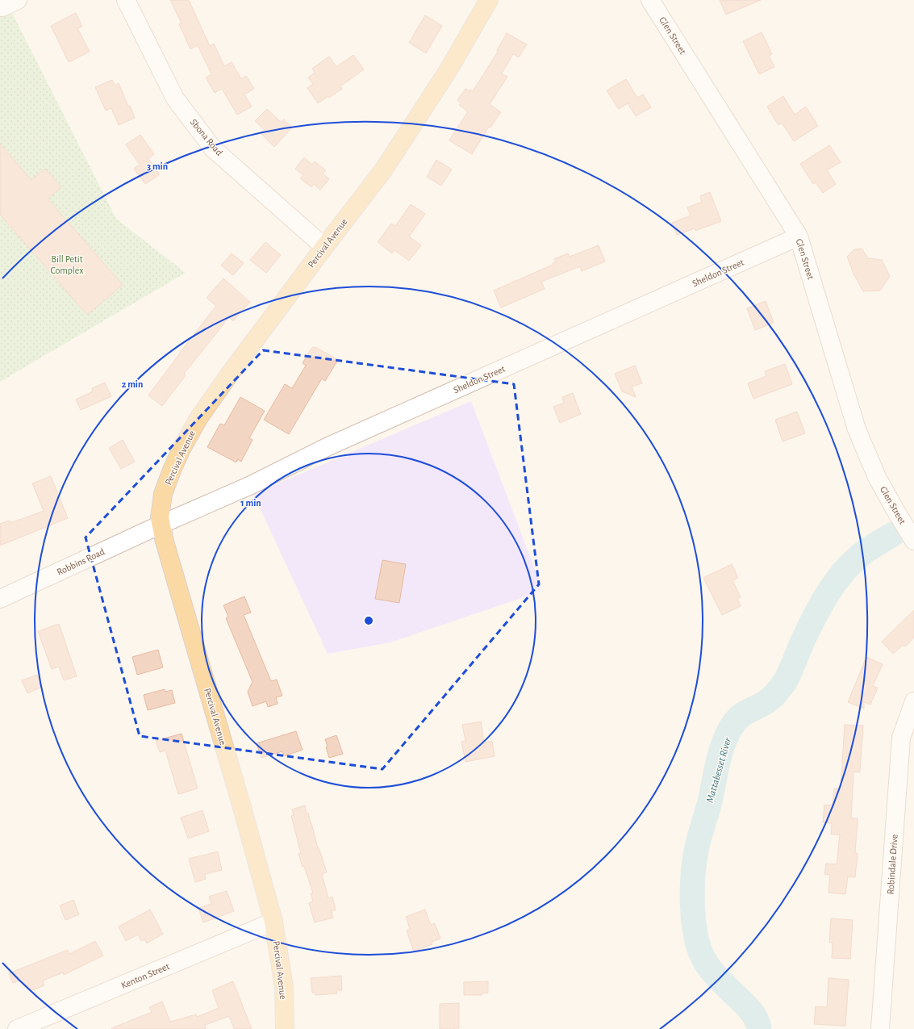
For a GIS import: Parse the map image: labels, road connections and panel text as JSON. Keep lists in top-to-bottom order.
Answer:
{
  "streets": {
    "main road": ["Percival Avenue"],
    "street": [
      "Glen Street",
      "Sbona Road",
      "Sheldon Street",
      "Robbins Road",
      "Robindale Drive",
      "Kenton Street"
    ]
  },
  "crossings": [
    ["Glen Street", "Sheldon Street"],
    ["Sbona Road", "Percival Avenue"],
    ["Percival Avenue", "Sheldon Street"],
    ["Percival Avenue", "Robbins Road"],
    ["Percival Avenue", "Kenton Street"],
    ["Sheldon Street", "Robbins Road"]
  ],
  "water": ["Mattabesset River"],
  "parks": ["Bill Petit Complex"],
  "rings": ["3 min", "2 min", "1 min"]
}
